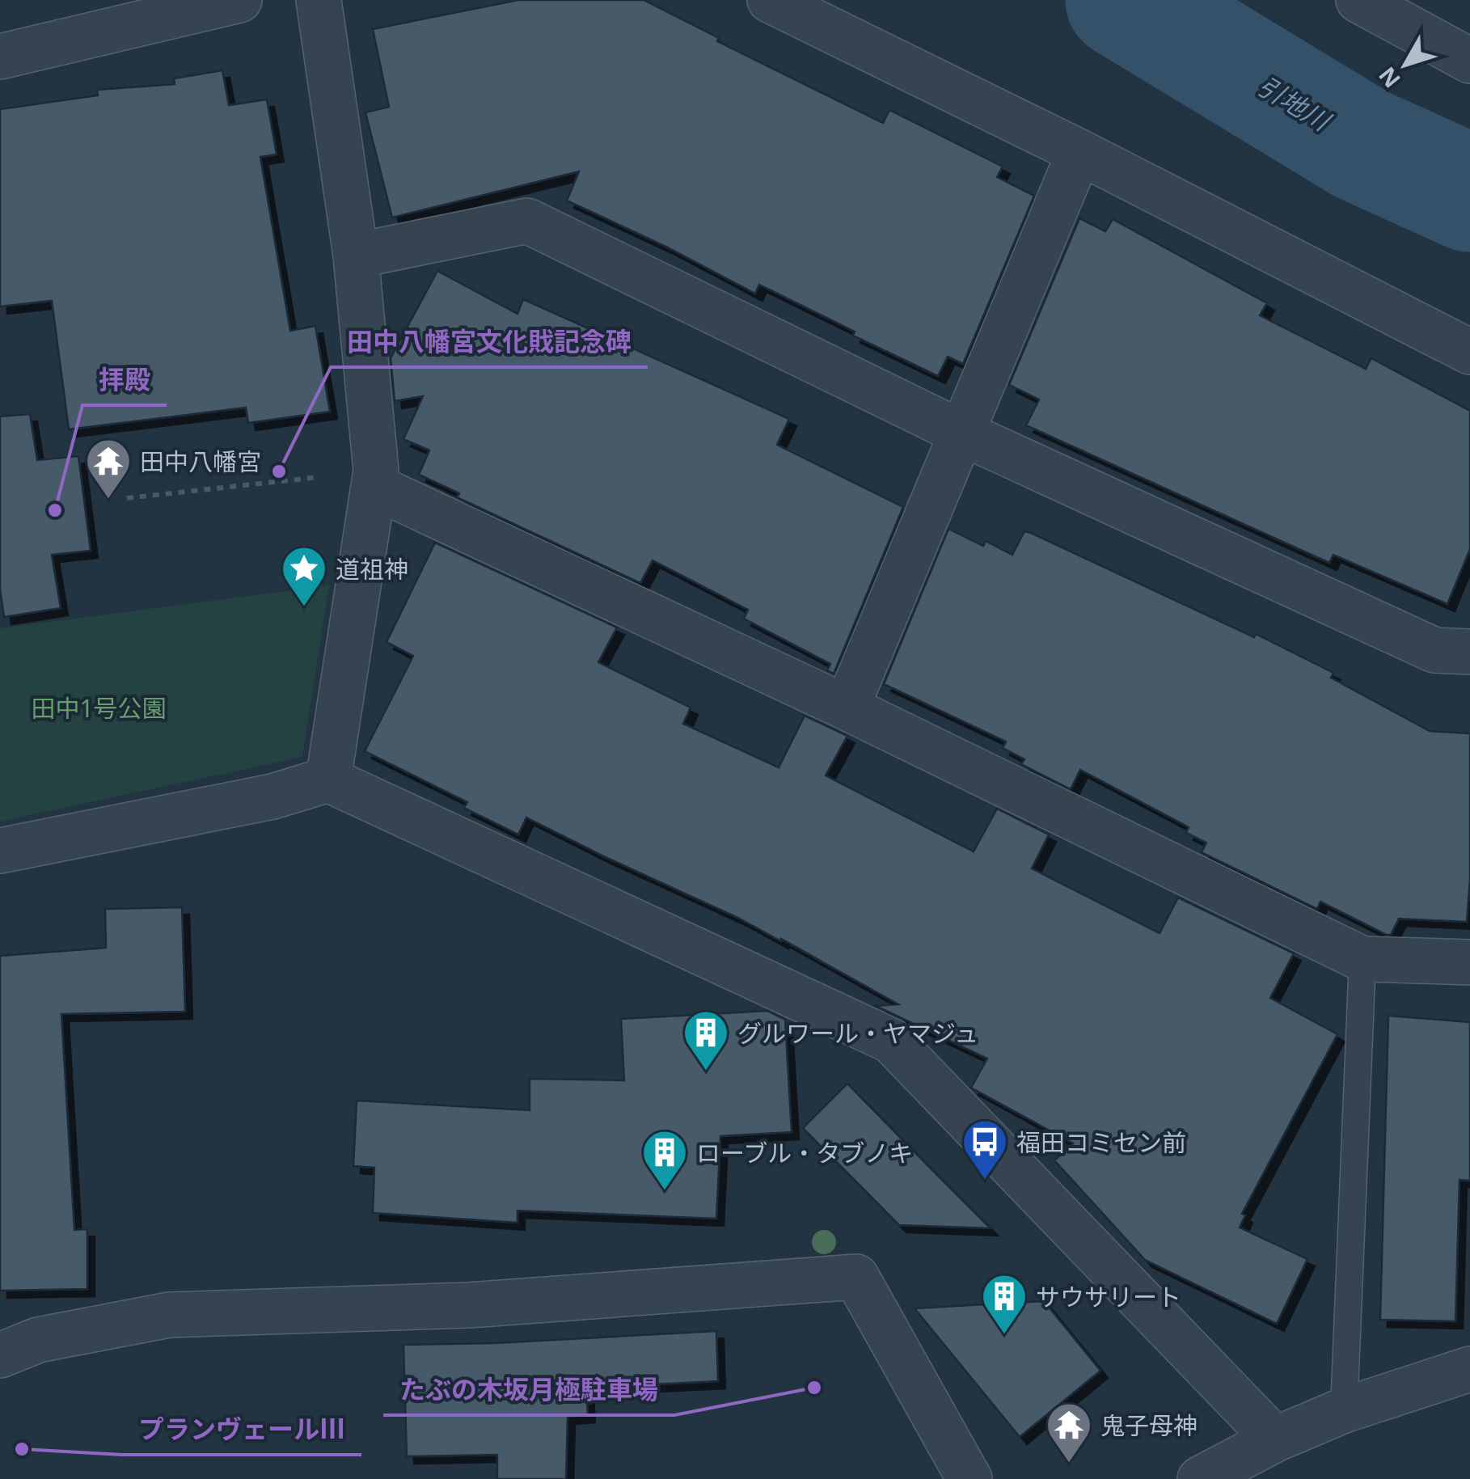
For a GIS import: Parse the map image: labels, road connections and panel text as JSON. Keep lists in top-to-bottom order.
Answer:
{
  "water": ["引地川"],
  "parks": ["田中1号公園"],
  "places": {
    "other": [
      "田中八幡宮文化戝記念碑",
      "拝殿",
      "たぶの木坂月極駐車場",
      "プランヴェールⅢ"
    ],
    "temple": ["田中八幡宮", "鬼子母神"],
    "place": ["道祖神"],
    "building": ["グルワール・ヤマジュ", "ローブル・タブノキ", "サウサリート"],
    "bus stop": ["福田コミセン前"]
  },
  "north": "bottom left"
}
